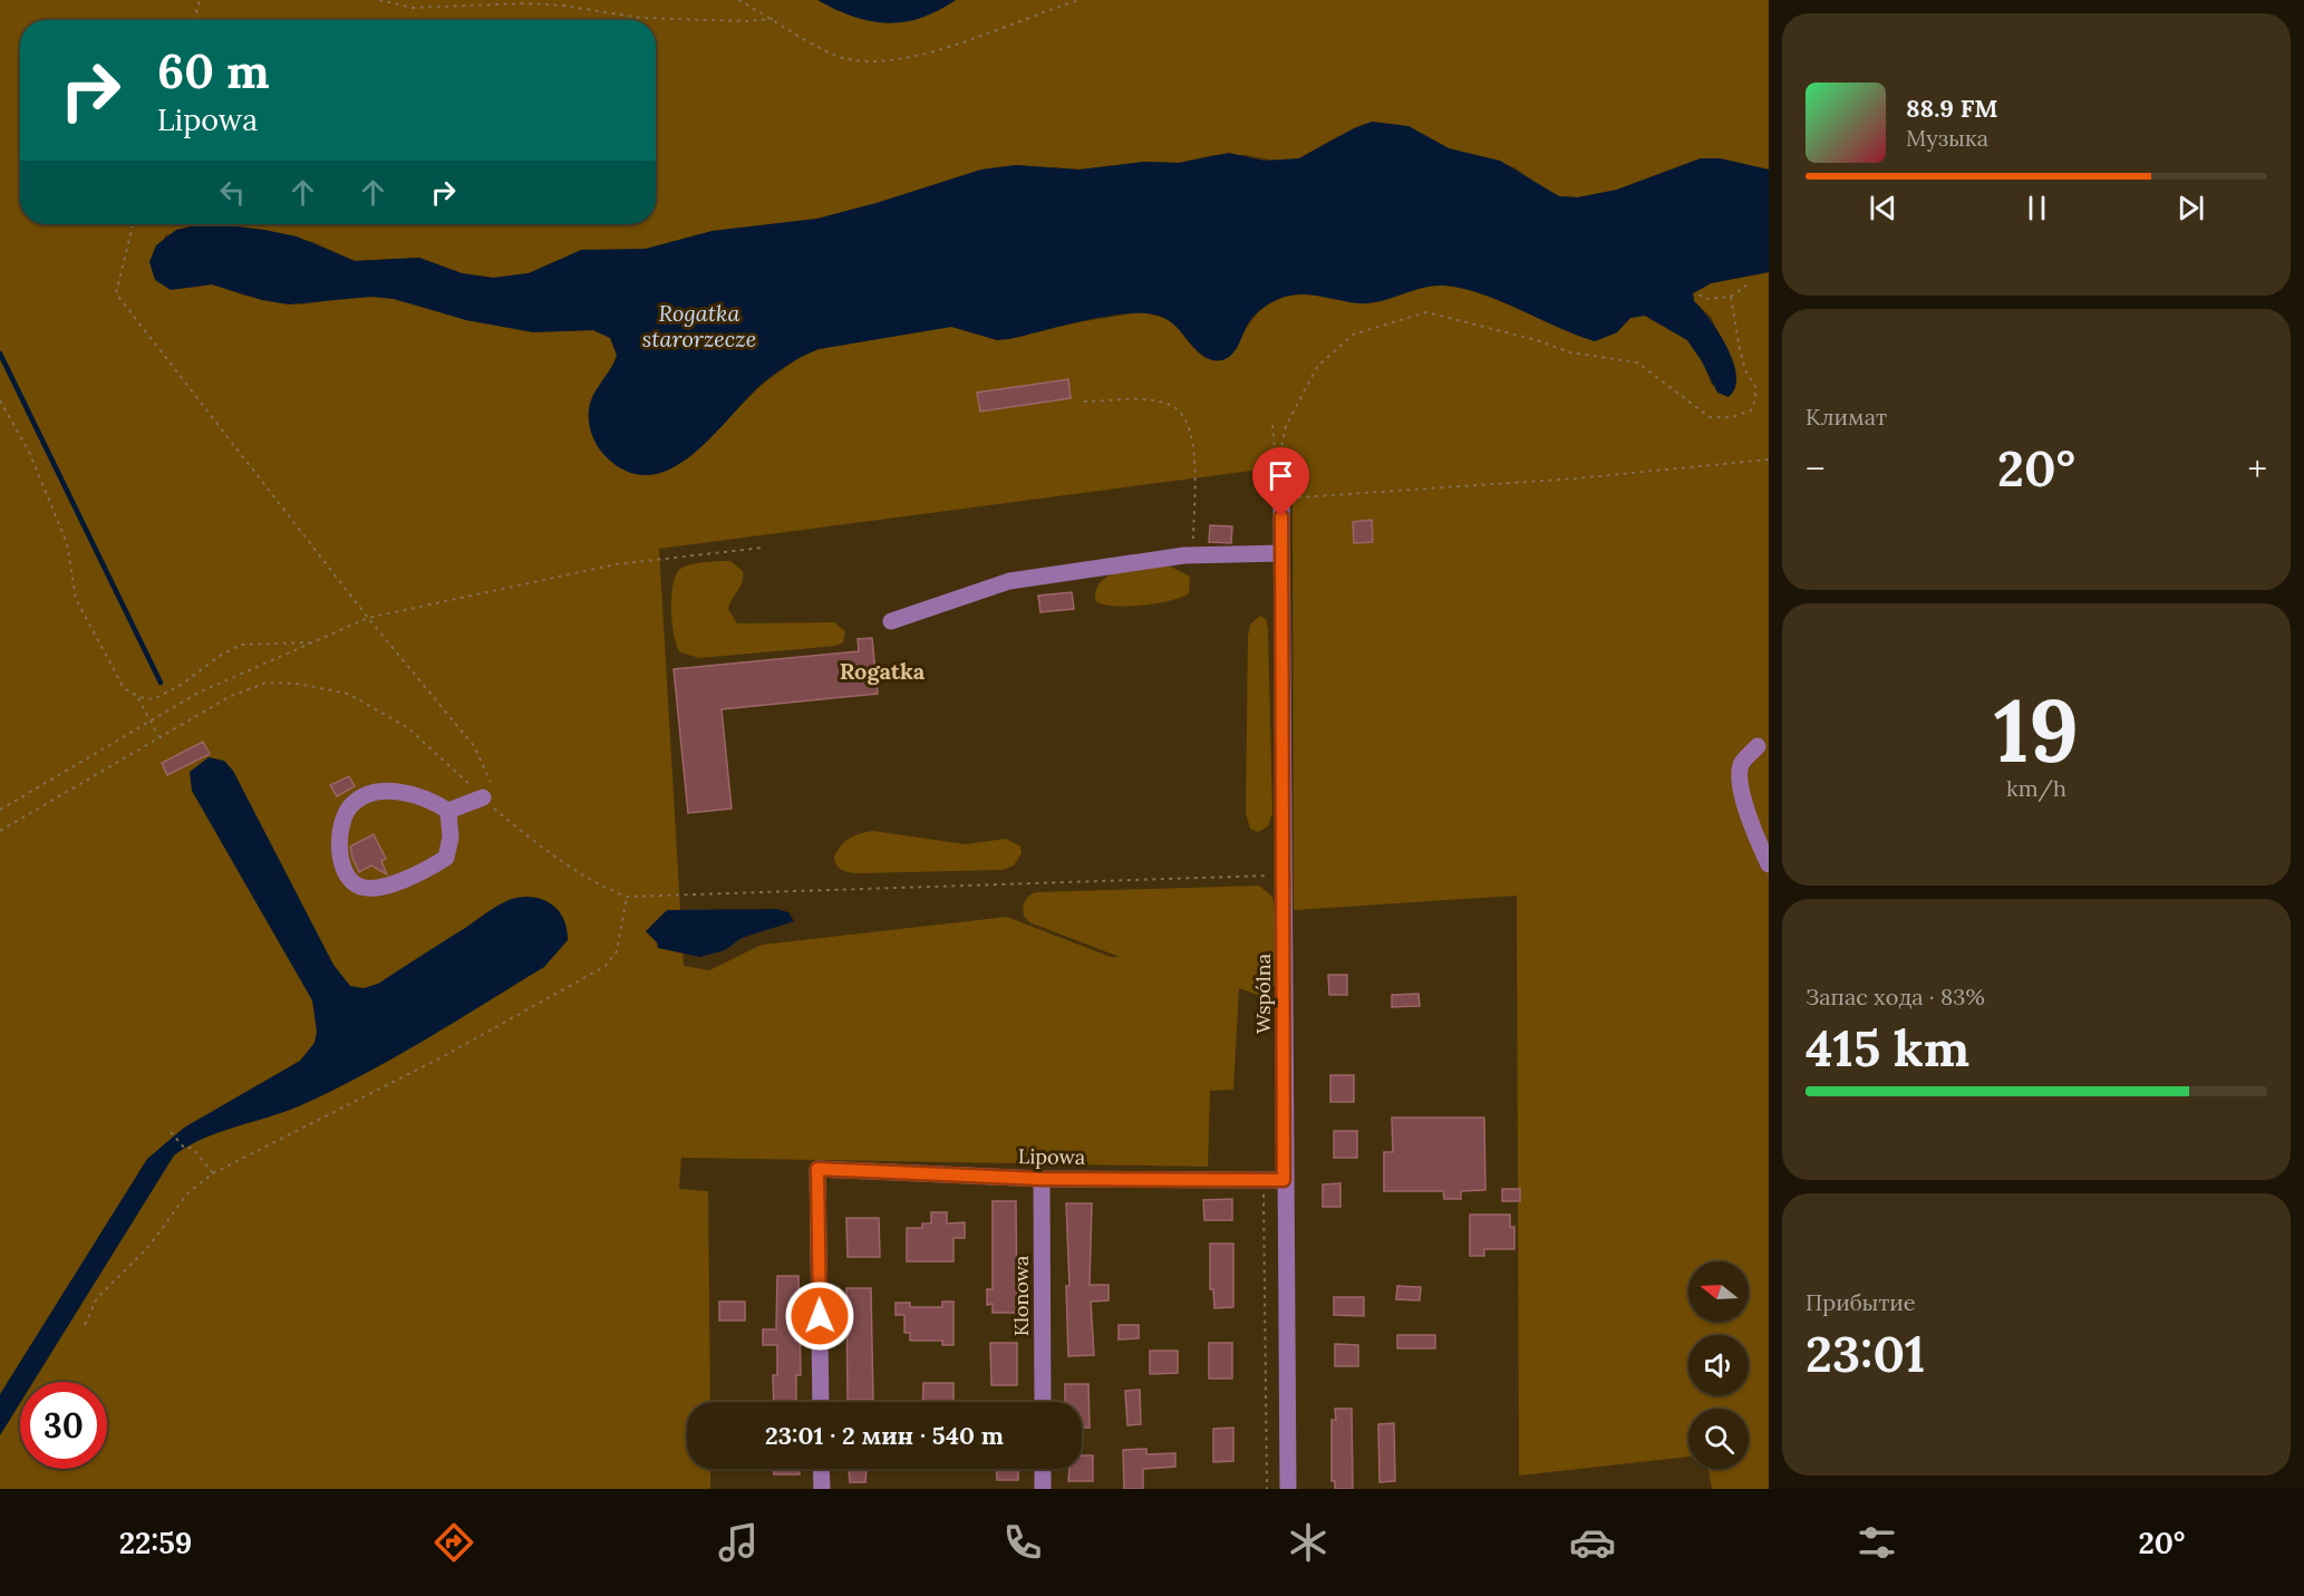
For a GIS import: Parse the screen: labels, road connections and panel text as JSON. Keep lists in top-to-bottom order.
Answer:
{
  "streets": {
    "street": ["Wspólna", "Lipowa", "Klonowa"]
  },
  "crossings": [
    ["Wspólna", "Lipowa"],
    ["Lipowa", "Klonowa"]
  ],
  "districts": ["Rogatka"],
  "water": ["Rogatka starorzecze"],
  "north": "left",
  "page": {
    "turn": ["60 m", "Lipowa"],
    "song": ["88.9 FM", "Музыка"],
    "tile": [
      "Климат",
      ["19", "km/h"],
      ["Запас хода · 83%", "415 km"],
      ["Прибытие", "23:01"]
    ],
    "heat": ["−", "20°", "+"],
    "limit": "30",
    "trip": "23:01 · 2 мин · 540 m",
    "tabs": ["22:59", "20°"]
  }
}
